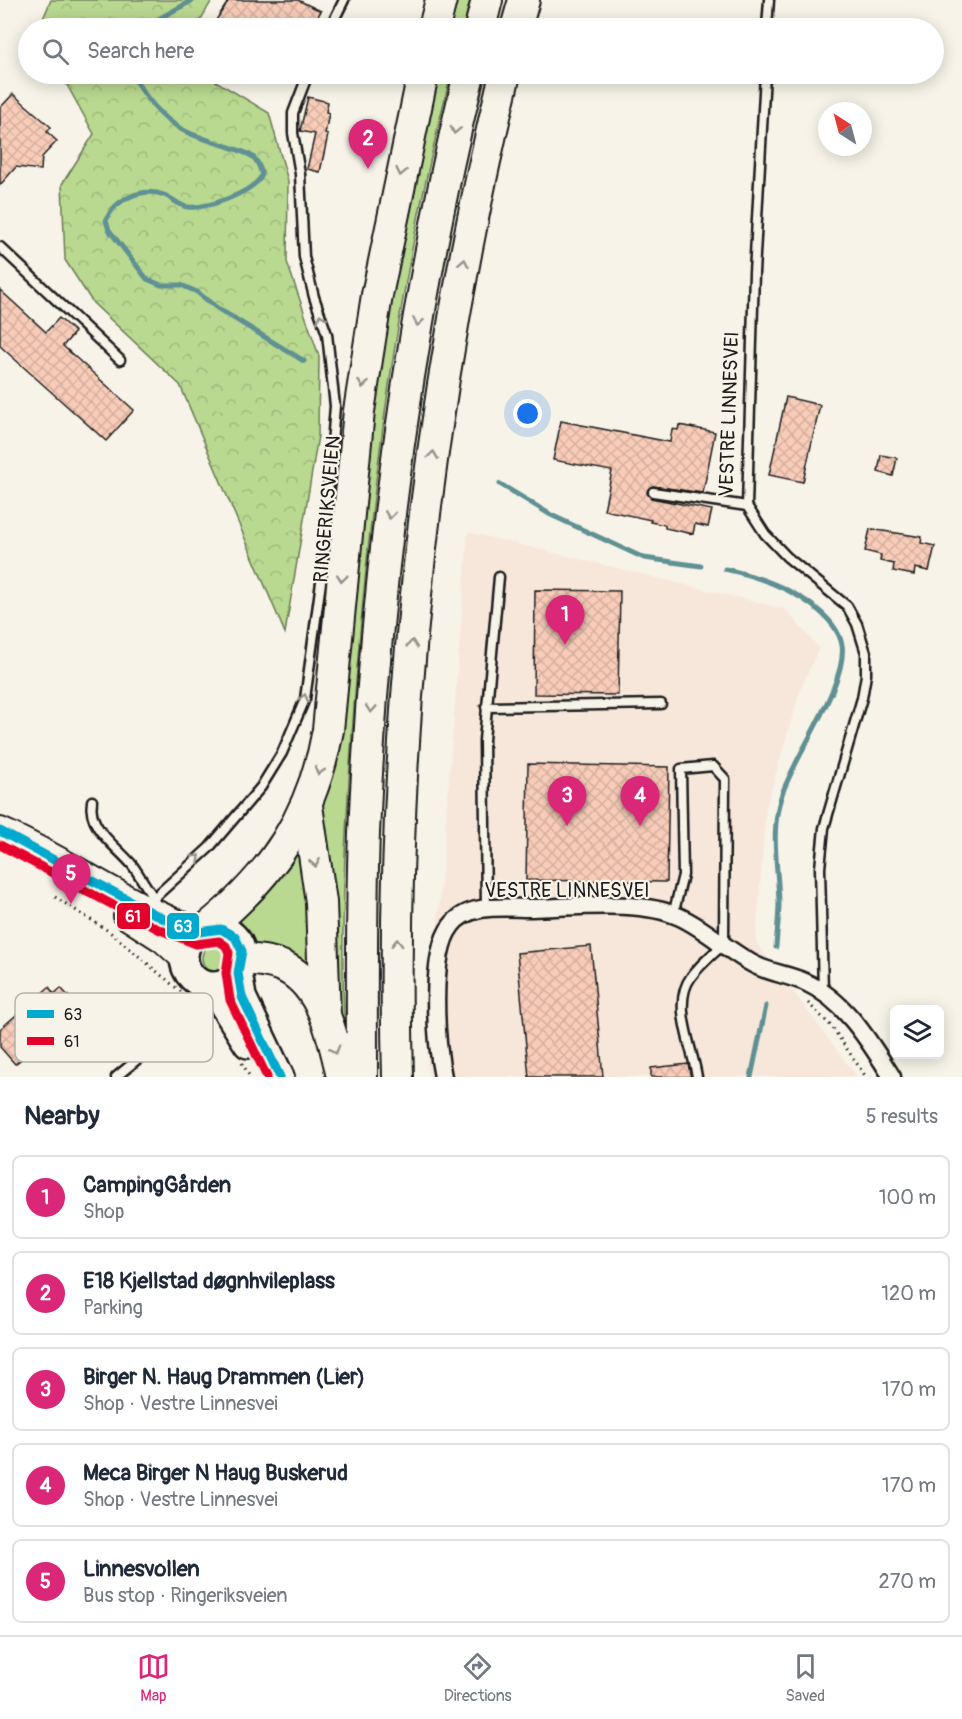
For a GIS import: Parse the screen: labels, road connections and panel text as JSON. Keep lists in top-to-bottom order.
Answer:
{
  "streets": {
    "street": ["VESTRE LINNESVEI"],
    "lane": ["RINGERIKSVEIEN"]
  },
  "one_way": ["RINGERIKSVEIEN"],
  "lines": ["transit line 63", "transit line 61"],
  "legend": ["63", "61"],
  "north": "top left",
  "page": {
    "search": "Search here",
    "pins": [
      "2",
      "1",
      "3",
      "4",
      "5"
    ],
    "heading": ["Nearby", "5 results"],
    "list": [
      {
        "mark": "1",
        "name": "CampingGården",
        "note": "Shop",
        "value": "100 m"
      },
      {
        "mark": "2",
        "name": "E18 Kjellstad døgnhvileplass",
        "note": "Parking",
        "value": "120 m"
      },
      {
        "mark": "3",
        "name": "Birger N. Haug Drammen (Lier)",
        "note": "Shop · Vestre Linnesvei",
        "value": "170 m"
      },
      {
        "mark": "4",
        "name": "Meca Birger N Haug Buskerud",
        "note": "Shop · Vestre Linnesvei",
        "value": "170 m"
      },
      {
        "mark": "5",
        "name": "Linnesvollen",
        "note": "Bus stop · Ringeriksveien",
        "value": "270 m"
      }
    ],
    "nav": ["Map", "Directions", "Saved"]
  }
}
